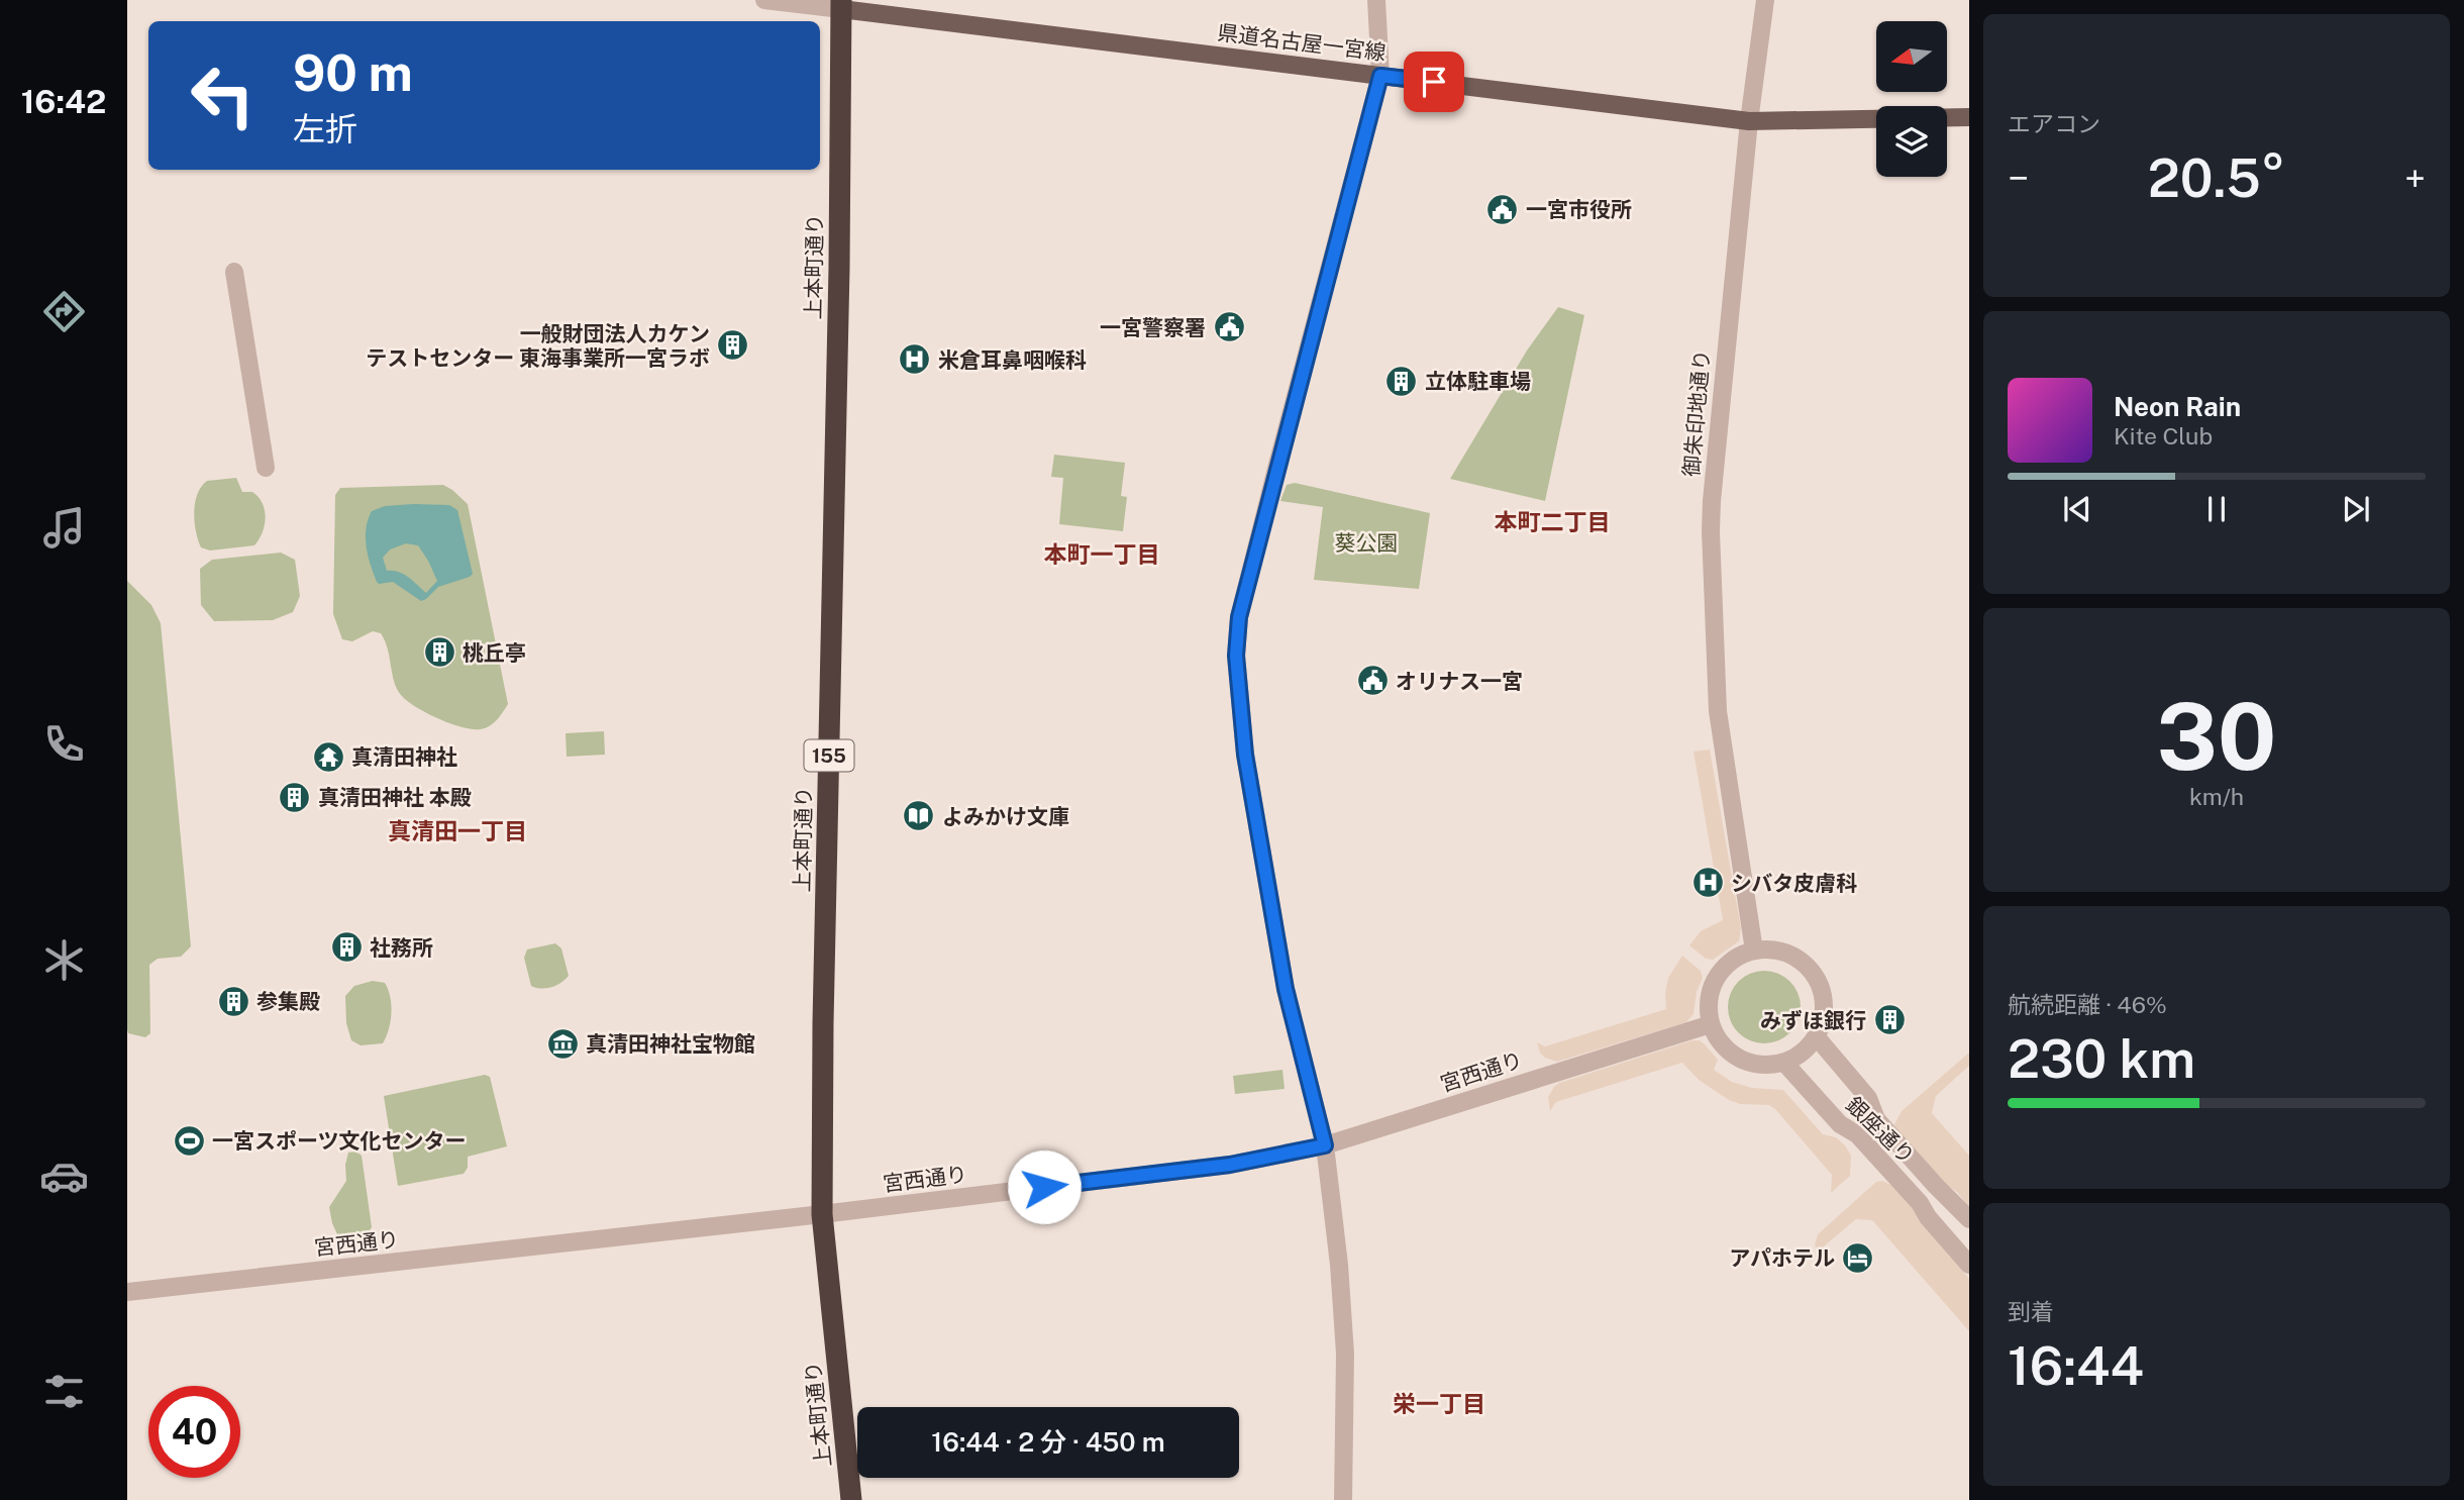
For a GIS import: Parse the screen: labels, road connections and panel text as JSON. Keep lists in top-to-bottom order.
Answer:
{
  "streets": {
    "highway": ["上本町通り", "155"],
    "main road": ["県道名古屋一宮線"],
    "street": ["御朱印地通り", "宮西通り", "銀座通り"]
  },
  "crossings": [
    ["県道名古屋一宮線", "上本町通り"],
    ["県道名古屋一宮線", "御朱印地通り"],
    ["上本町通り", "宮西通り"],
    ["御朱印地通り", "宮西通り"],
    ["御朱印地通り", "銀座通り"],
    ["宮西通り", "銀座通り"]
  ],
  "districts": [
    "本町二丁目",
    "本町一丁目",
    "真清田一丁目",
    "栄一丁目"
  ],
  "parks": ["葵公園"],
  "places": {
    "public building": ["一宮市役所", "一宮警察署", "オリナス一宮"],
    "building": [
      "一般財団法人カケン テストセンター 東海事業所一宮ラボ",
      "立体駐車場",
      "桃丘亭",
      "真清田神社 本殿",
      "社務所",
      "参集殿",
      "みずほ銀行"
    ],
    "hospital": ["米倉耳鼻咽喉科", "シバタ皮膚科"],
    "temple": ["真清田神社"],
    "library": ["よみかけ文庫"],
    "museum": ["真清田神社宝物館"],
    "sports": ["一宮スポーツ文化センター"],
    "hotel": ["アパホテル"]
  },
  "north": "left",
  "page": {
    "tabs": "16:42",
    "tile": [
      "エアコン",
      ["30", "km/h"],
      ["航続距離 · 46%", "230 km"],
      ["到着", "16:44"]
    ],
    "turn": ["90 m", "左折"],
    "heat": ["−", "20.5°", "+"],
    "song": ["Neon Rain", "Kite Club"],
    "limit": "40",
    "trip": "16:44 · 2 分 · 450 m"
  }
}
